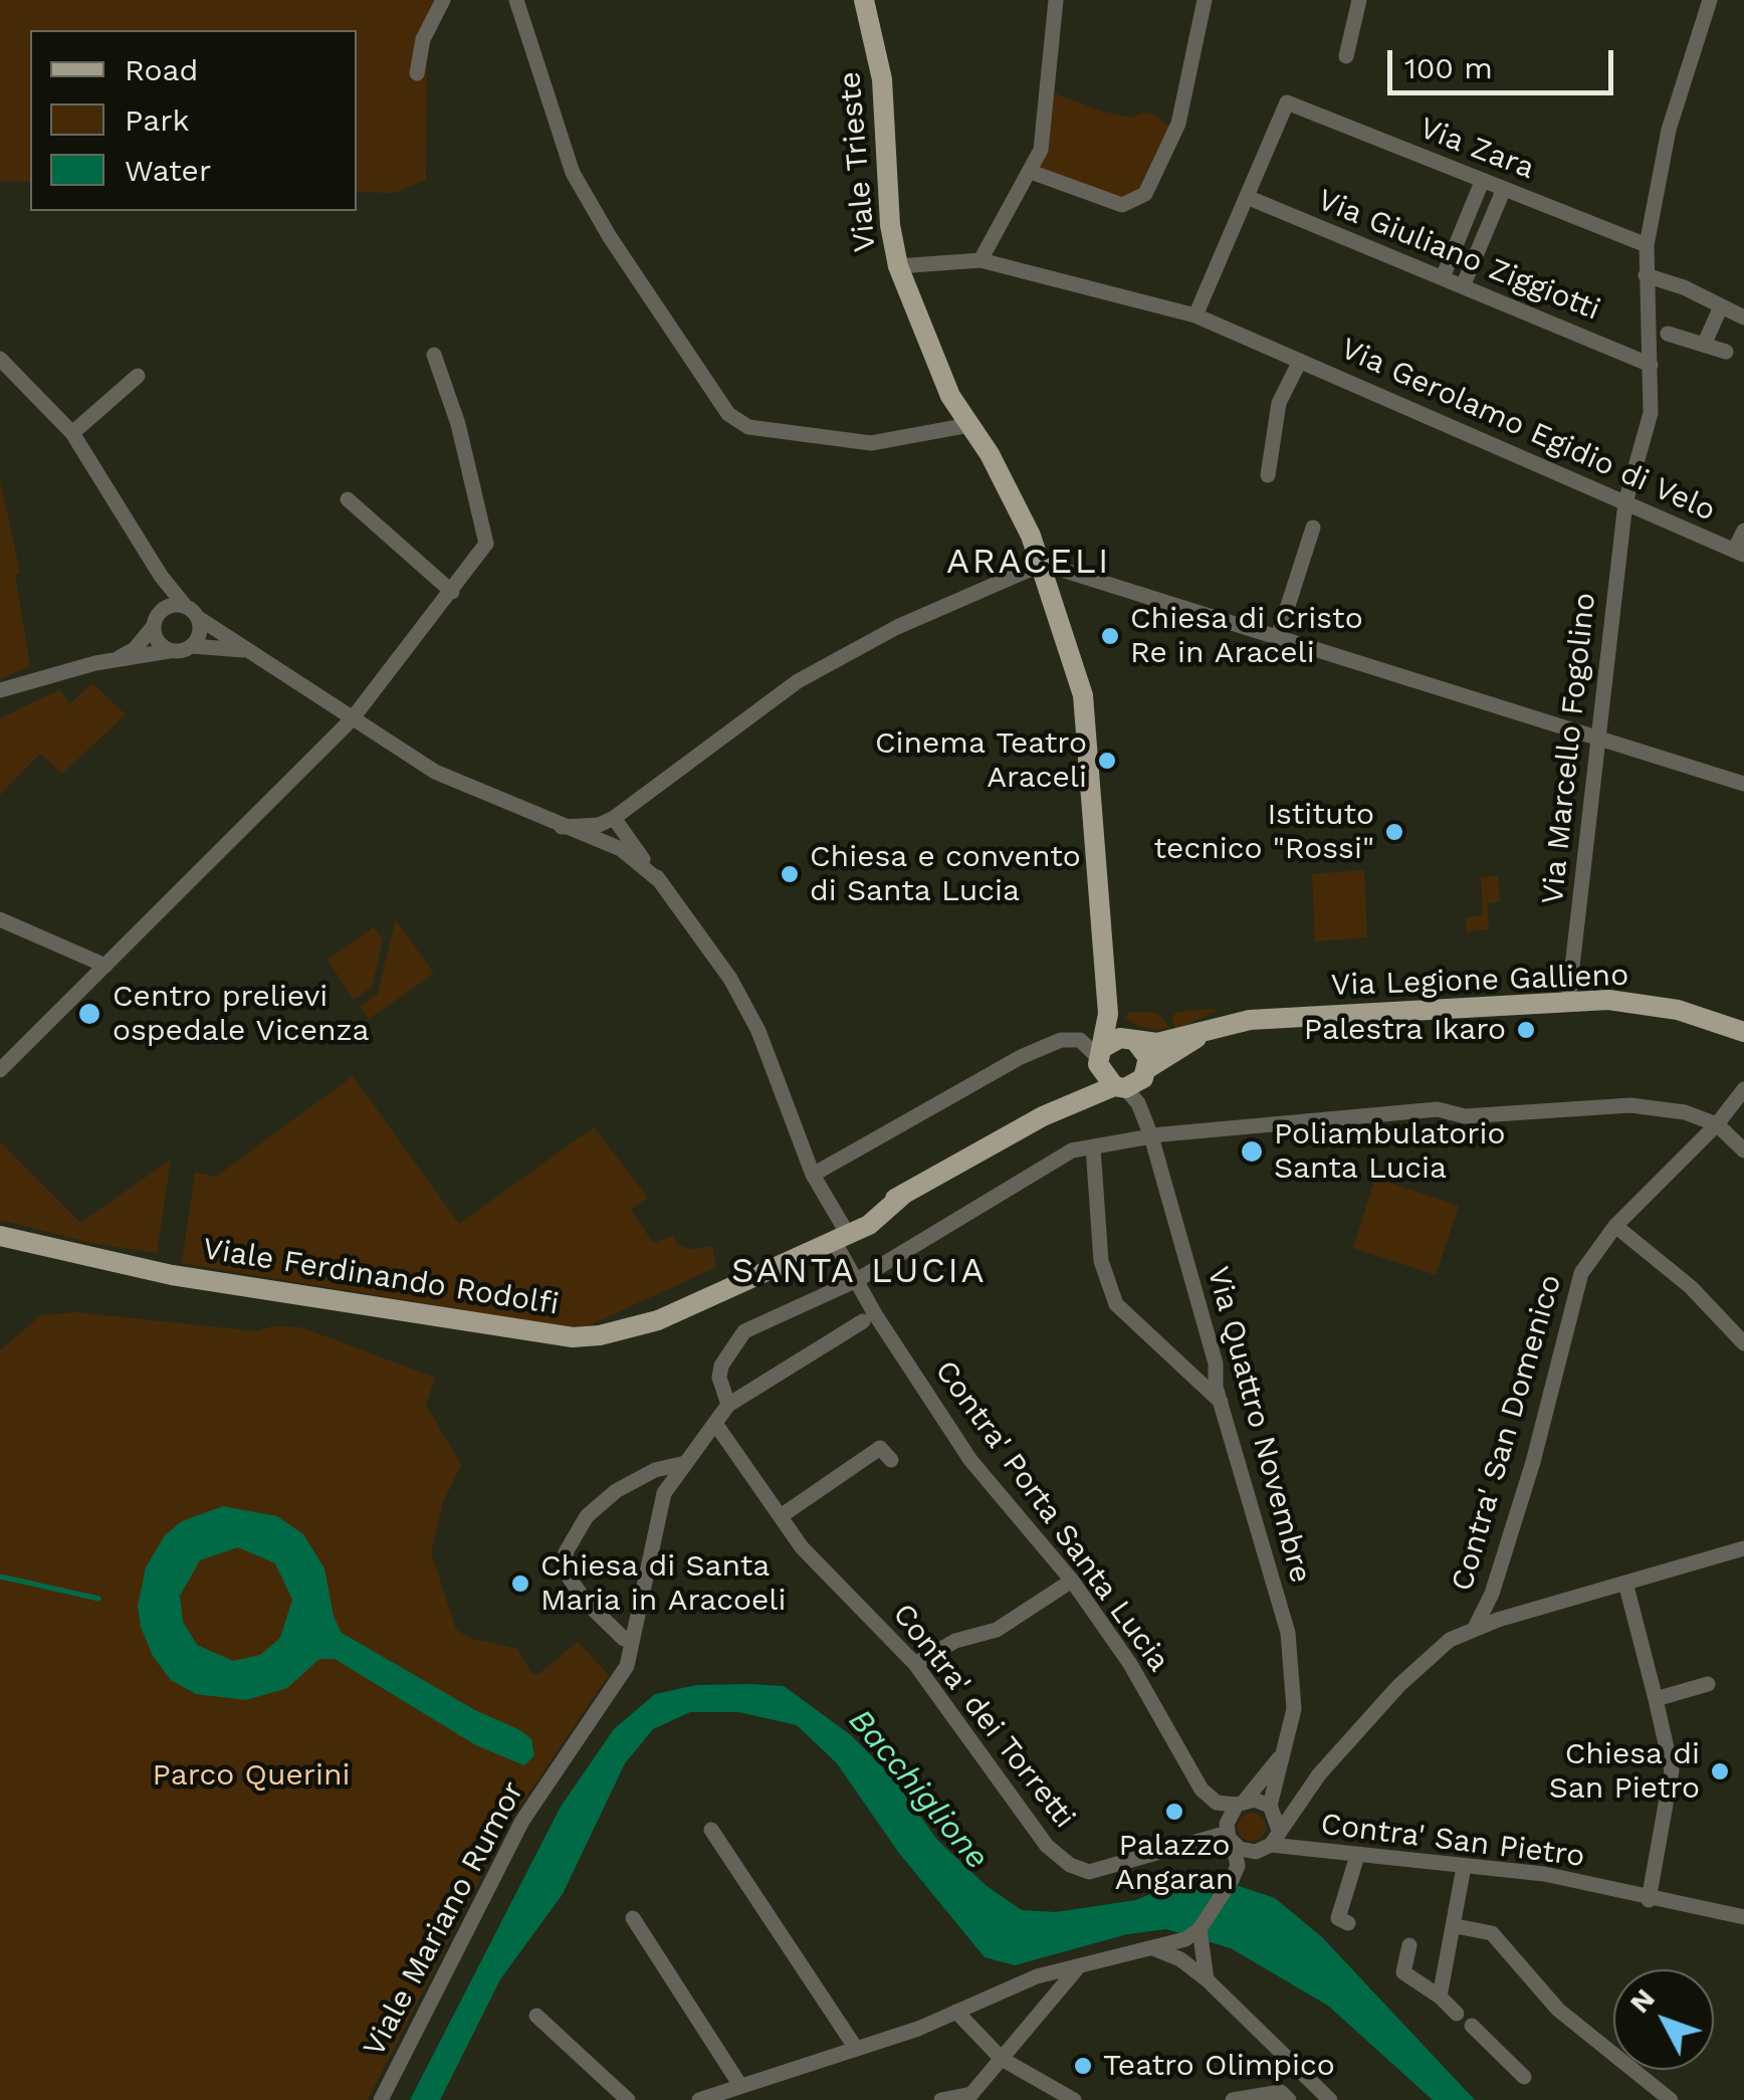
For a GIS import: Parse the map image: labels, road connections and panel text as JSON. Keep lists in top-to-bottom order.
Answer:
{
  "streets": {
    "main road": ["Viale Trieste", "Via Legione Gallieno", "Viale Ferdinando Rodolfi"],
    "street": [
      "Via Zara",
      "Via Giuliano Ziggiotti",
      "Via Gerolamo Egidio di Velo",
      "Via Marcello Fogolino",
      "Via Quattro Novembre",
      "Contra' San Domenico",
      "Contra' Porta Santa Lucia",
      "Contra' dei Torretti",
      "Contra' San Pietro",
      "Viale Mariano Rumor"
    ]
  },
  "crossings": [
    ["Via Zara", "Via Giuliano Ziggiotti"],
    ["Via Zara", "Via Marcello Fogolino"],
    ["Viale Trieste", "Via Gerolamo Egidio di Velo"],
    ["Viale Trieste", "Via Legione Gallieno"],
    ["Via Giuliano Ziggiotti", "Via Marcello Fogolino"],
    ["Via Gerolamo Egidio di Velo", "Via Marcello Fogolino"],
    ["Via Marcello Fogolino", "Via Legione Gallieno"],
    ["Via Legione Gallieno", "Viale Ferdinando Rodolfi"],
    ["Via Legione Gallieno", "Via Quattro Novembre"],
    ["Viale Ferdinando Rodolfi", "Contra' Porta Santa Lucia"],
    ["Via Quattro Novembre", "Contra' Porta Santa Lucia"],
    ["Via Quattro Novembre", "Contra' dei Torretti"],
    ["Via Quattro Novembre", "Contra' San Pietro"],
    ["Contra' Porta Santa Lucia", "Contra' dei Torretti"],
    ["Contra' Porta Santa Lucia", "Contra' San Pietro"],
    ["Contra' dei Torretti", "Contra' San Pietro"]
  ],
  "districts": ["ARACELI", "SANTA LUCIA"],
  "water": ["Bacchiglione"],
  "parks": ["Parco Querini"],
  "places": [
    "Chiesa di Cristo Re in Araceli",
    "Cinema Teatro Araceli",
    "Istituto tecnico \"Rossi\"",
    "Chiesa e convento di Santa Lucia",
    "Centro prelievi ospedale Vicenza",
    "Palestra Ikaro",
    "Poliambulatorio Santa Lucia",
    "Chiesa di Santa Maria in Aracoeli",
    "Chiesa di San Pietro",
    "Palazzo Angaran",
    "Teatro Olimpico"
  ],
  "legend": ["Road", "Park", "Water"],
  "scale_bar": "100 m",
  "north": "top left"
}
